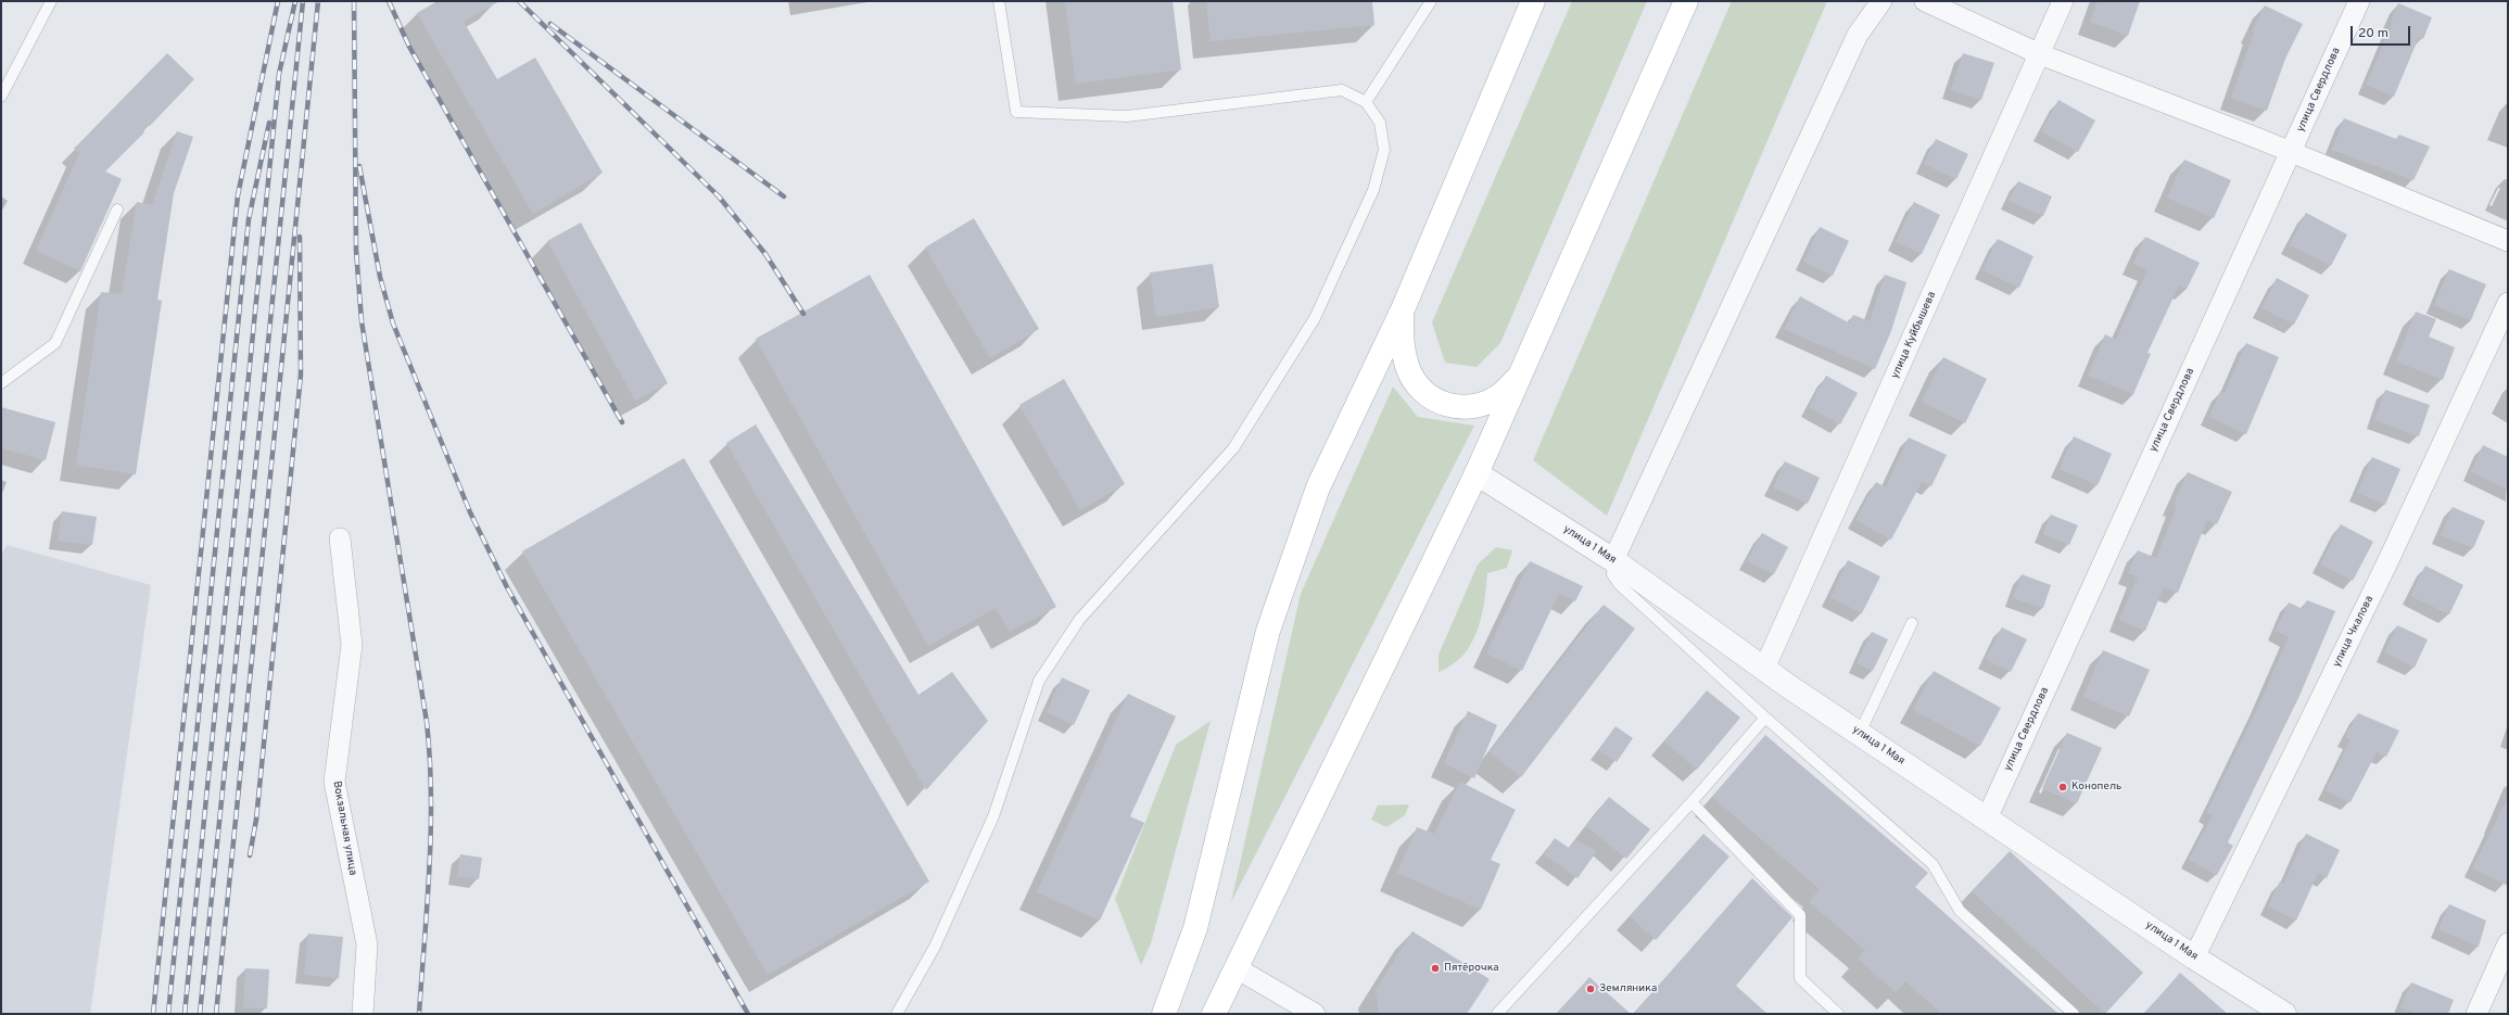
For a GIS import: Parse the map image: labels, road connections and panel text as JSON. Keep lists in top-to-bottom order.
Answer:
{
  "streets": {
    "street": [
      "улица Свердлова",
      "улица Куйбышева",
      "улица 1 Мая",
      "улица Чкалова",
      "Вокзальная улица"
    ]
  },
  "crossings": [
    ["улица Свердлова", "улица 1 Мая"],
    ["улица Куйбышева", "улица 1 Мая"],
    ["улица 1 Мая", "улица Чкалова"]
  ],
  "places": ["Конопель", "Пятёрочка", "Земляника"],
  "scale_bar": "20 m"
}
